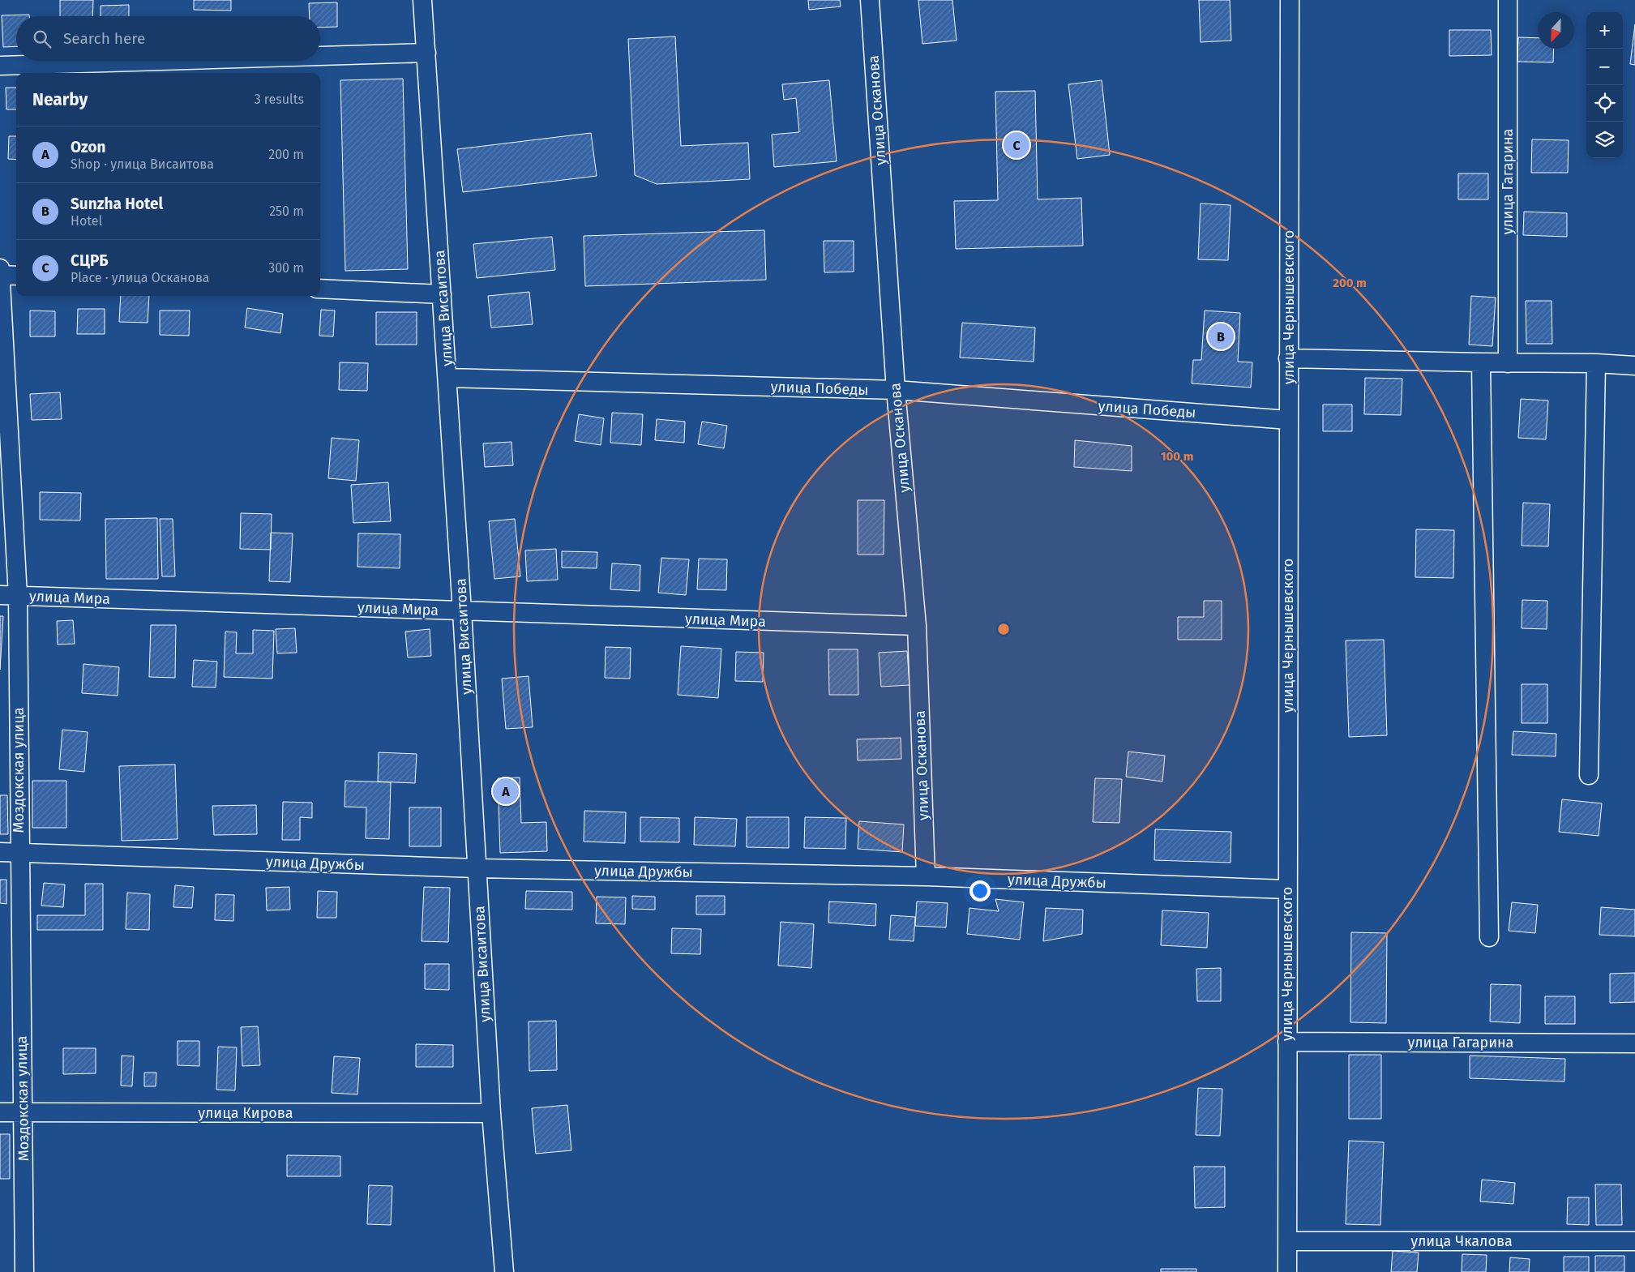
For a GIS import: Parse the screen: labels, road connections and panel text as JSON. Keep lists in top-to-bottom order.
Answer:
{
  "streets": {
    "street": [
      "улица Осканова",
      "улица Гагарина",
      "улица Чернышевского",
      "улица Висаитова",
      "улица Победы",
      "улица Мира",
      "Моздокская улица",
      "улица Дружбы",
      "улица Кирова",
      "улица Чкалова"
    ]
  },
  "crossings": [
    ["улица Осканова", "улица Победы"],
    ["улица Осканова", "улица Мира"],
    ["улица Осканова", "улица Дружбы"],
    ["улица Гагарина", "улица Чернышевского"],
    ["улица Чернышевского", "улица Победы"],
    ["улица Чернышевского", "улица Дружбы"],
    ["улица Чернышевского", "улица Чкалова"],
    ["улица Висаитова", "улица Победы"],
    ["улица Висаитова", "улица Мира"],
    ["улица Висаитова", "улица Дружбы"],
    ["улица Висаитова", "улица Кирова"],
    ["улица Мира", "Моздокская улица"],
    ["Моздокская улица", "улица Дружбы"],
    ["Моздокская улица", "улица Кирова"]
  ],
  "north": "bottom",
  "page": {
    "map_buttons": ["+", "−"],
    "search": "Search here",
    "heading": ["Nearby", "3 results"],
    "list": [
      {
        "mark": "A",
        "name": "Ozon",
        "note": "Shop · улица Висаитова",
        "value": "200 m"
      },
      {
        "mark": "B",
        "name": "Sunzha Hotel",
        "note": "Hotel",
        "value": "250 m"
      },
      {
        "mark": "C",
        "name": "СЦРБ",
        "note": "Place · улица Осканова",
        "value": "300 m"
      }
    ],
    "pins": ["C", "B", "A"]
  },
  "rings": ["200 m", "100 m"]
}
